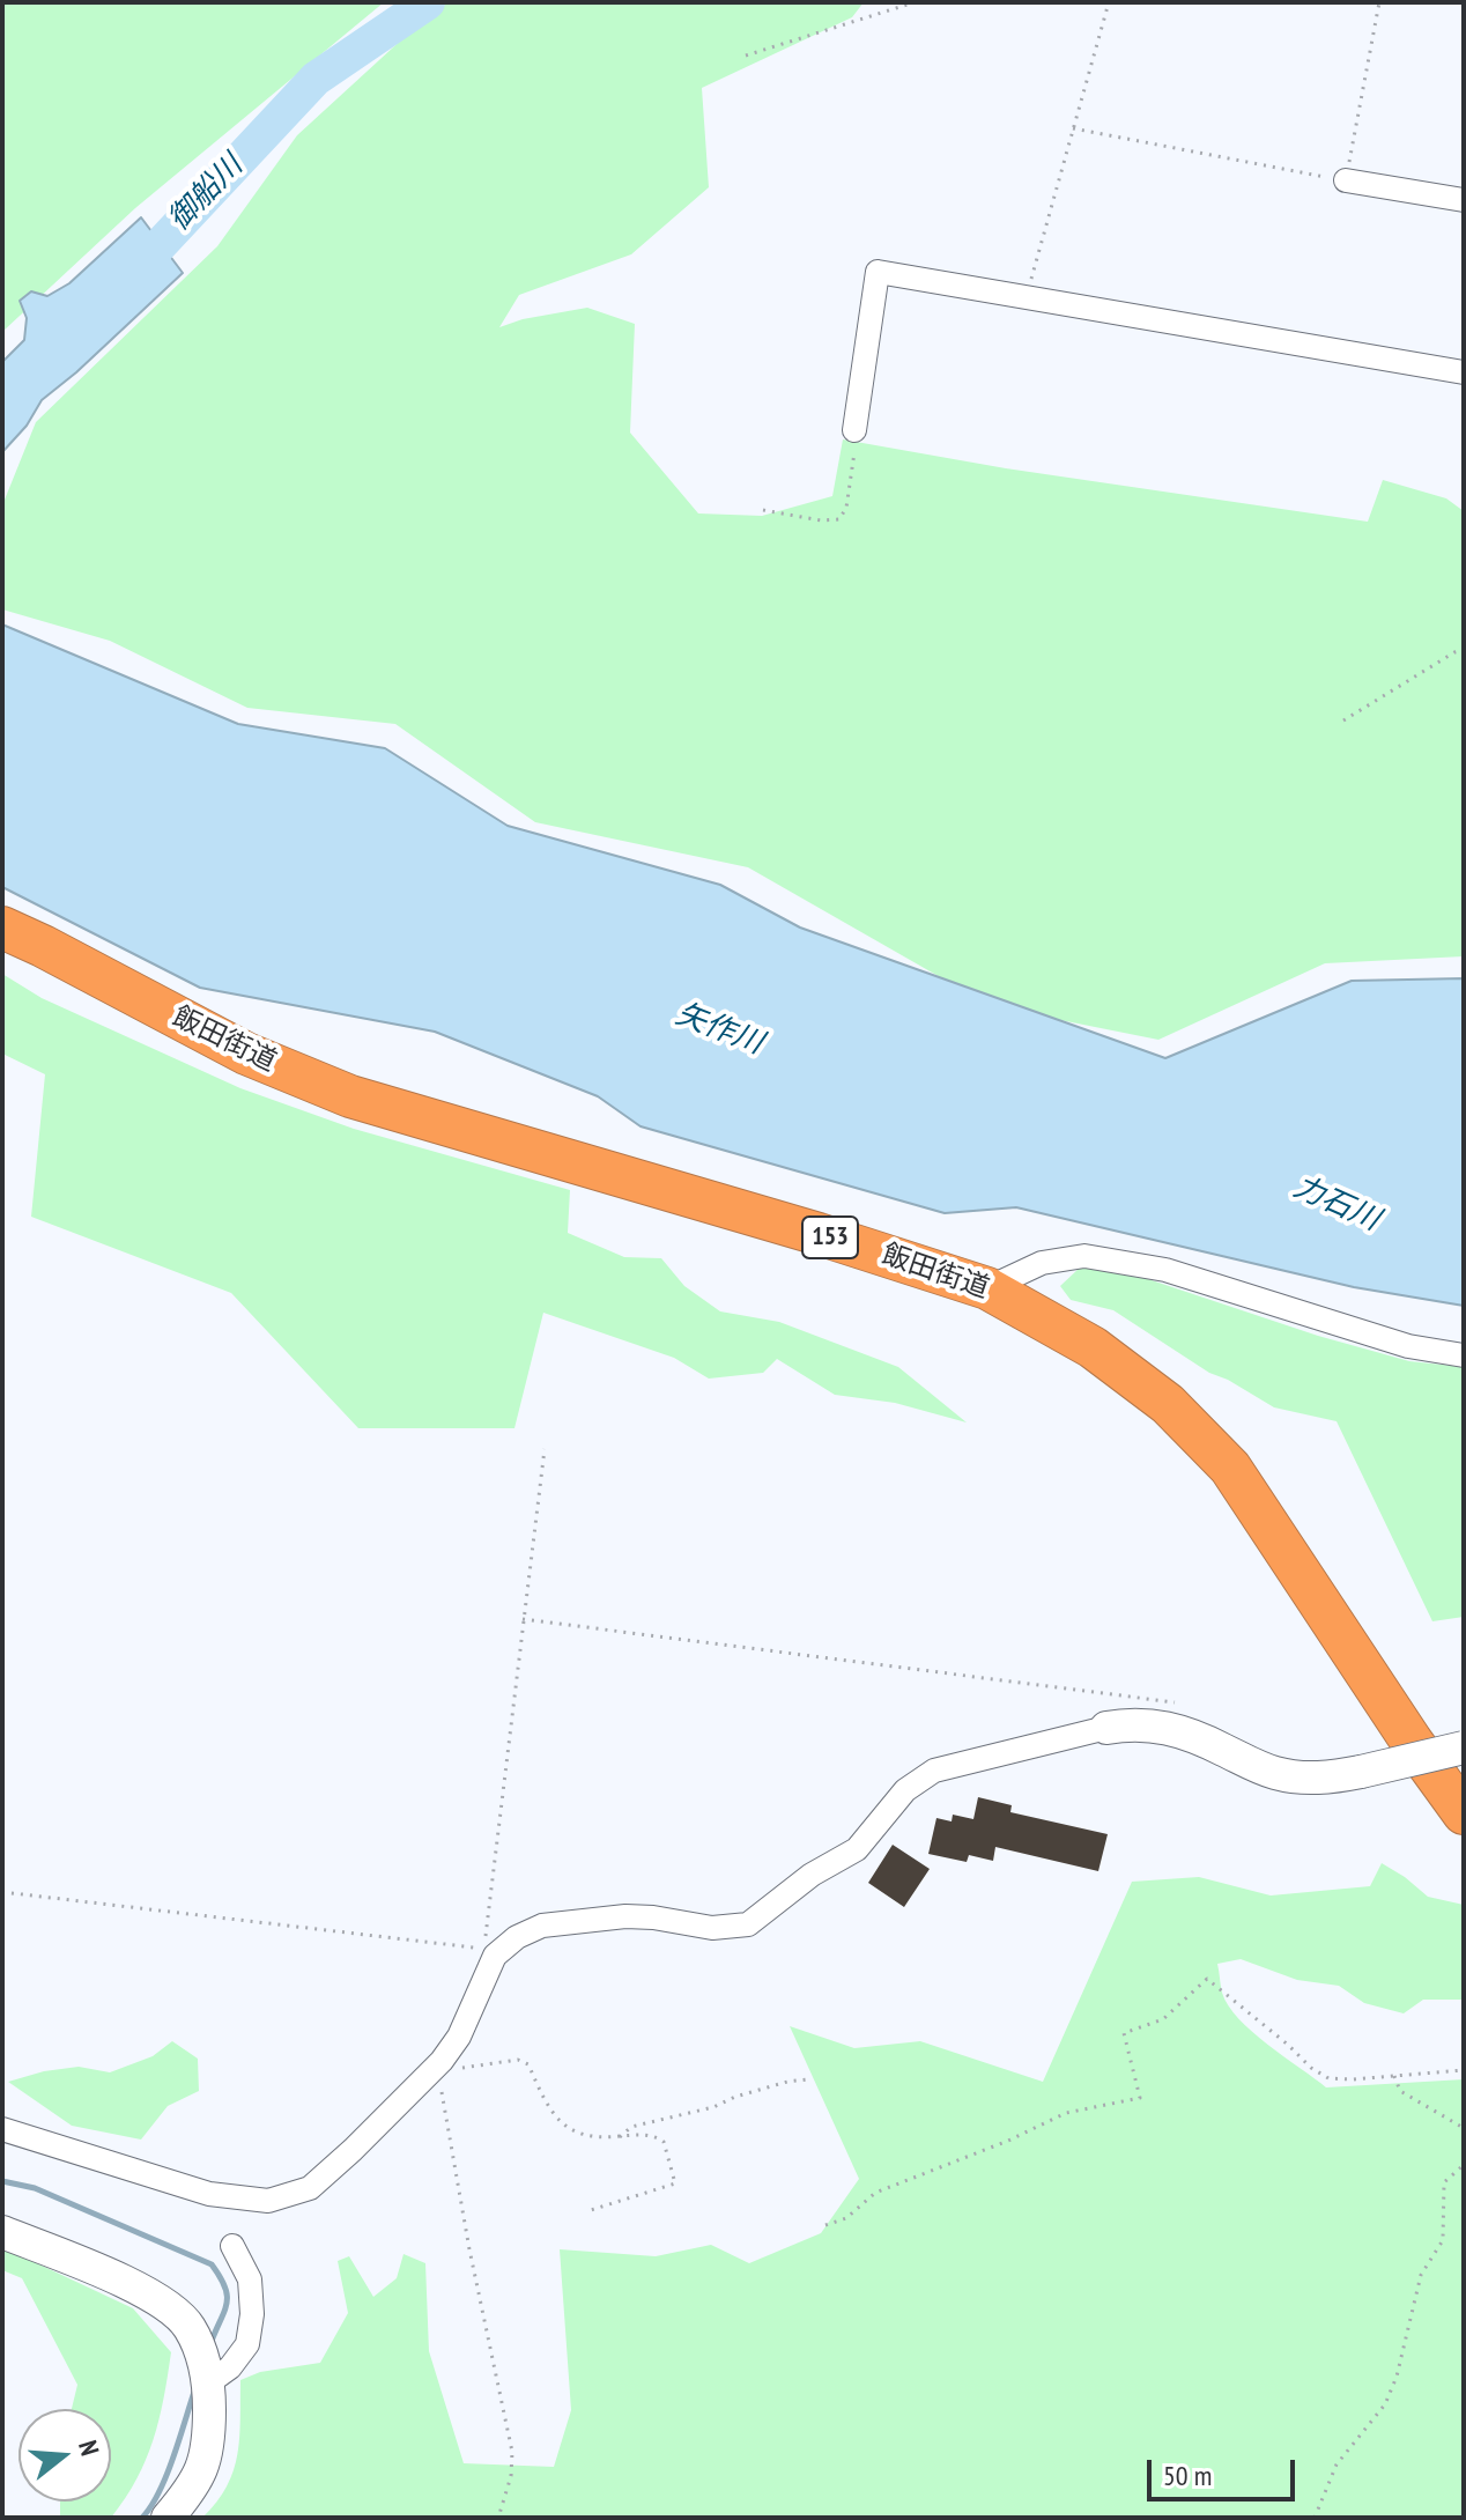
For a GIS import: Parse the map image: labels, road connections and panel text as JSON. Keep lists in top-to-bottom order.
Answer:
{
  "streets": {
    "highway": ["飯田街道", "153"]
  },
  "water": ["御船川", "矢作川", "力石川"],
  "scale_bar": "50 m",
  "north": "right"
}
